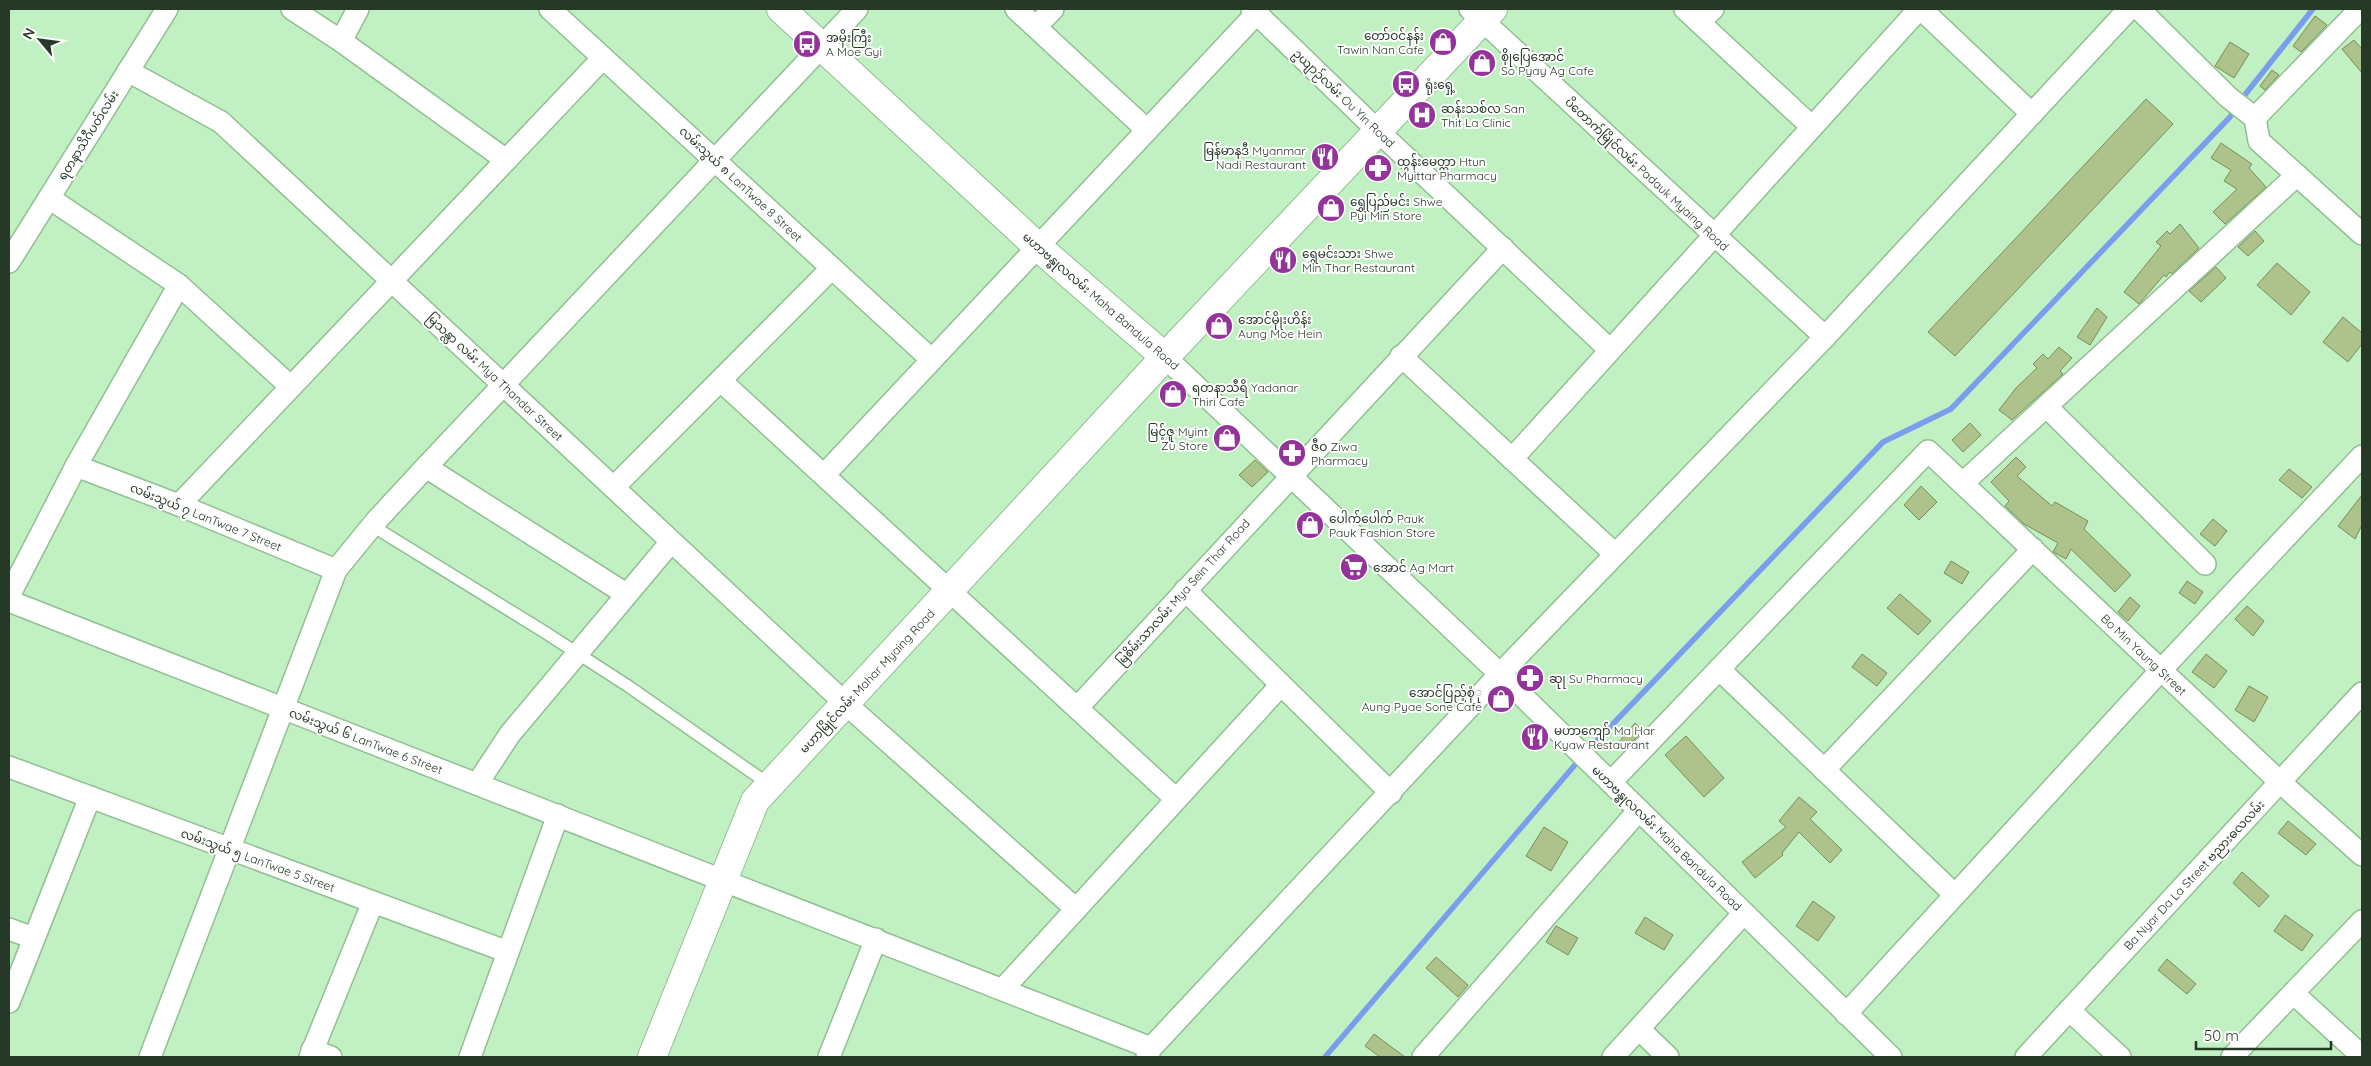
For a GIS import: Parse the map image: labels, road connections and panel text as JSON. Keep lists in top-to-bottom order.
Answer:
{
  "streets": {
    "street": [
      "ဥယျာဉ်လမ်း Ou Yin Road",
      "ရတနာသိဂီပတ်လမ်း",
      "ပိတောက်မြိုင်လမ်း Padauk Myaing Road",
      "လမ်းသွယ် ၈ LanTwae 8 Street",
      "မဟာဗန္ဓုလလမ်း Maha Bandula Road",
      "မြသန္လာ လမ်း Mya Thandar Street",
      "လမ်းသွယ် ၇ LanTwae 7 Street",
      "မြစိမ်းသာလမ်း Mya Sein Thar Road",
      "Bo Min Yaung Street",
      "မဟာမြိုင်လမ်း Mahar Myaing Road",
      "လမ်းသွယ် ၆ LanTwae 6 Street",
      "လမ်းသွယ် ၅ LanTwae 5 Street",
      "Ba Nyar Da La Street ဗညားဓလလမ်း"
    ]
  },
  "crossings": [
    ["ဥယျာဉ်လမ်း Ou Yin Road", "မဟာမြိုင်လမ်း Mahar Myaing Road"],
    ["ရတနာသိဂီပတ်လမ်း", "မြသန္လာ လမ်း Mya Thandar Street"],
    ["ပိတောက်မြိုင်လမ်း Padauk Myaing Road", "မဟာမြိုင်လမ်း Mahar Myaing Road"],
    ["မဟာဗန္ဓုလလမ်း Maha Bandula Road", "မြစိမ်းသာလမ်း Mya Sein Thar Road"],
    ["မဟာဗန္ဓုလလမ်း Maha Bandula Road", "မဟာမြိုင်လမ်း Mahar Myaing Road"],
    ["မြသန္လာ လမ်း Mya Thandar Street", "မဟာမြိုင်လမ်း Mahar Myaing Road"],
    ["Bo Min Yaung Street", "Ba Nyar Da La Street ဗညားဓလလမ်း"],
    ["မဟာမြိုင်လမ်း Mahar Myaing Road", "လမ်းသွယ် ၆ LanTwae 6 Street"]
  ],
  "places": {
    "shop": [
      "တော်ဝင်နန်း Tawin Nan Cafe",
      "စိုုပြေအောင် So Pyay Ag Cafe",
      "ရွှေပြည်မင်း Shwe Pyi Min Store",
      "အောင်မိုုးဟိန်း Aung Moe Hein",
      "ရတနာသီရိ Yadanar Thiri Cafe",
      "မြင့်ဇူ Myint Zu Store",
      "ပေါက်ပေါက် Pauk Pauk Fashion Store",
      "အောင်ပြည့်စုံု Aung Pyae Sone Cafe"
    ],
    "bus stop": ["အမိုးကြီး A Moe Gyi", "ရုံးရှေ့"],
    "hospital": ["ဆန်းသစ်လ San Thit La Clinic"],
    "restaurant": ["မြန်မာနဒီ Myanmar Nadi Restaurant", "ရွှေမင်းသား Shwe Min Thar Restaurant", "မဟာကျော် Ma Har Kyaw Restaurant"],
    "pharmacy": ["ထွန်းမေတ္တာ Htun Myittar Pharmacy", "ဇီဝ Ziwa Pharmacy", "ဆုု Su Pharmacy"],
    "supermarket": ["အောင် Ag Mart"]
  },
  "scale_bar": "50 m",
  "north": "top left"
}
